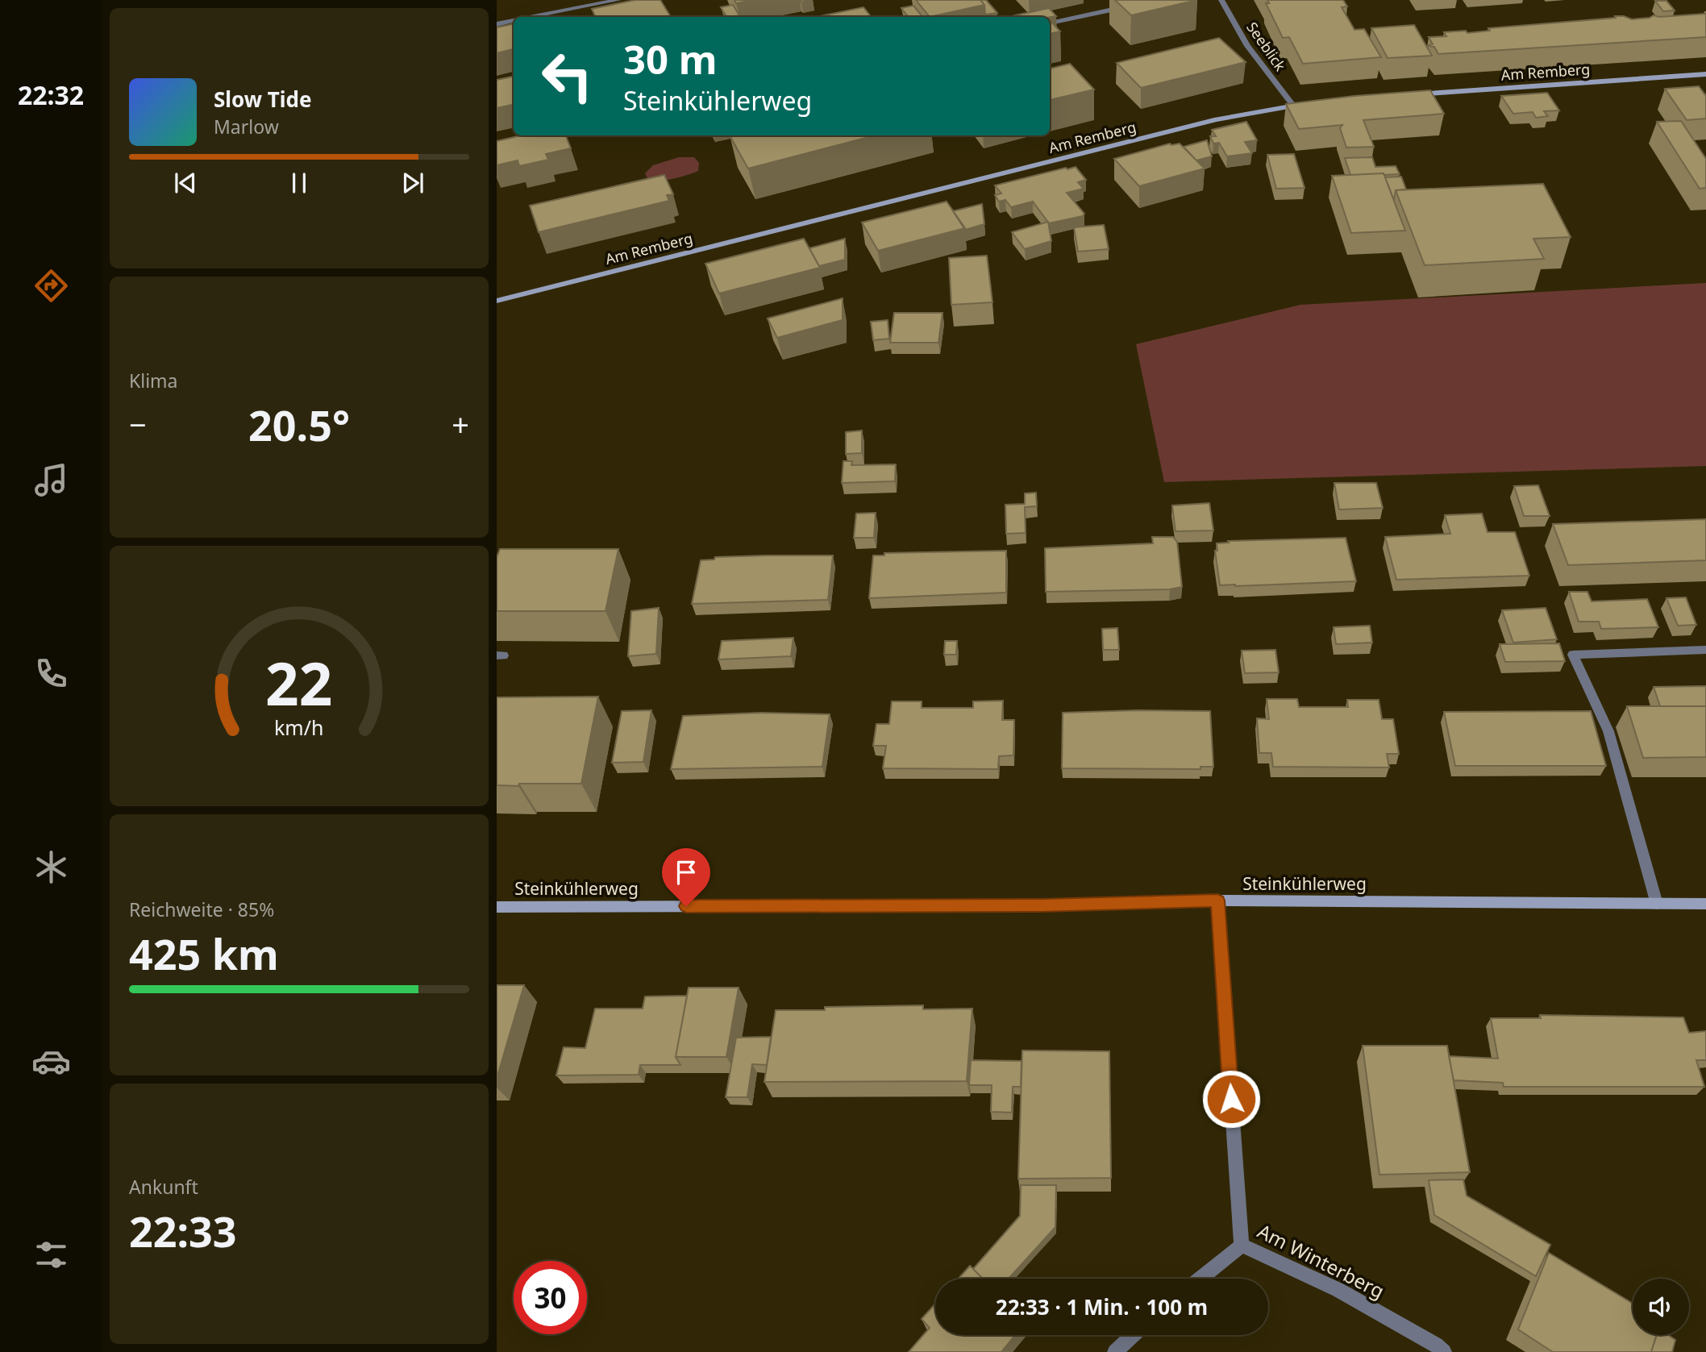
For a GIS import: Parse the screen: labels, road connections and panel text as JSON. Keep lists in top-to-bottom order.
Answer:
{
  "streets": {
    "street": [
      "Seeblick",
      "Am Remberg",
      "Steinkühlerweg",
      "Am Winterberg"
    ]
  },
  "crossings": [
    ["Seeblick", "Am Remberg"],
    ["Steinkühlerweg", "Am Winterberg"]
  ],
  "page": {
    "tabs": "22:32",
    "turn": ["30 m", "Steinkühlerweg"],
    "song": ["Slow Tide", "Marlow"],
    "tile": [
      "Klima",
      ["Reichweite · 85%", "425 km"],
      ["Ankunft", "22:33"]
    ],
    "heat": ["−", "20.5°", "+"],
    "limit": "30",
    "trip": "22:33 · 1 Min. · 100 m",
    "gauge": ["22", "km/h"]
  }
}
